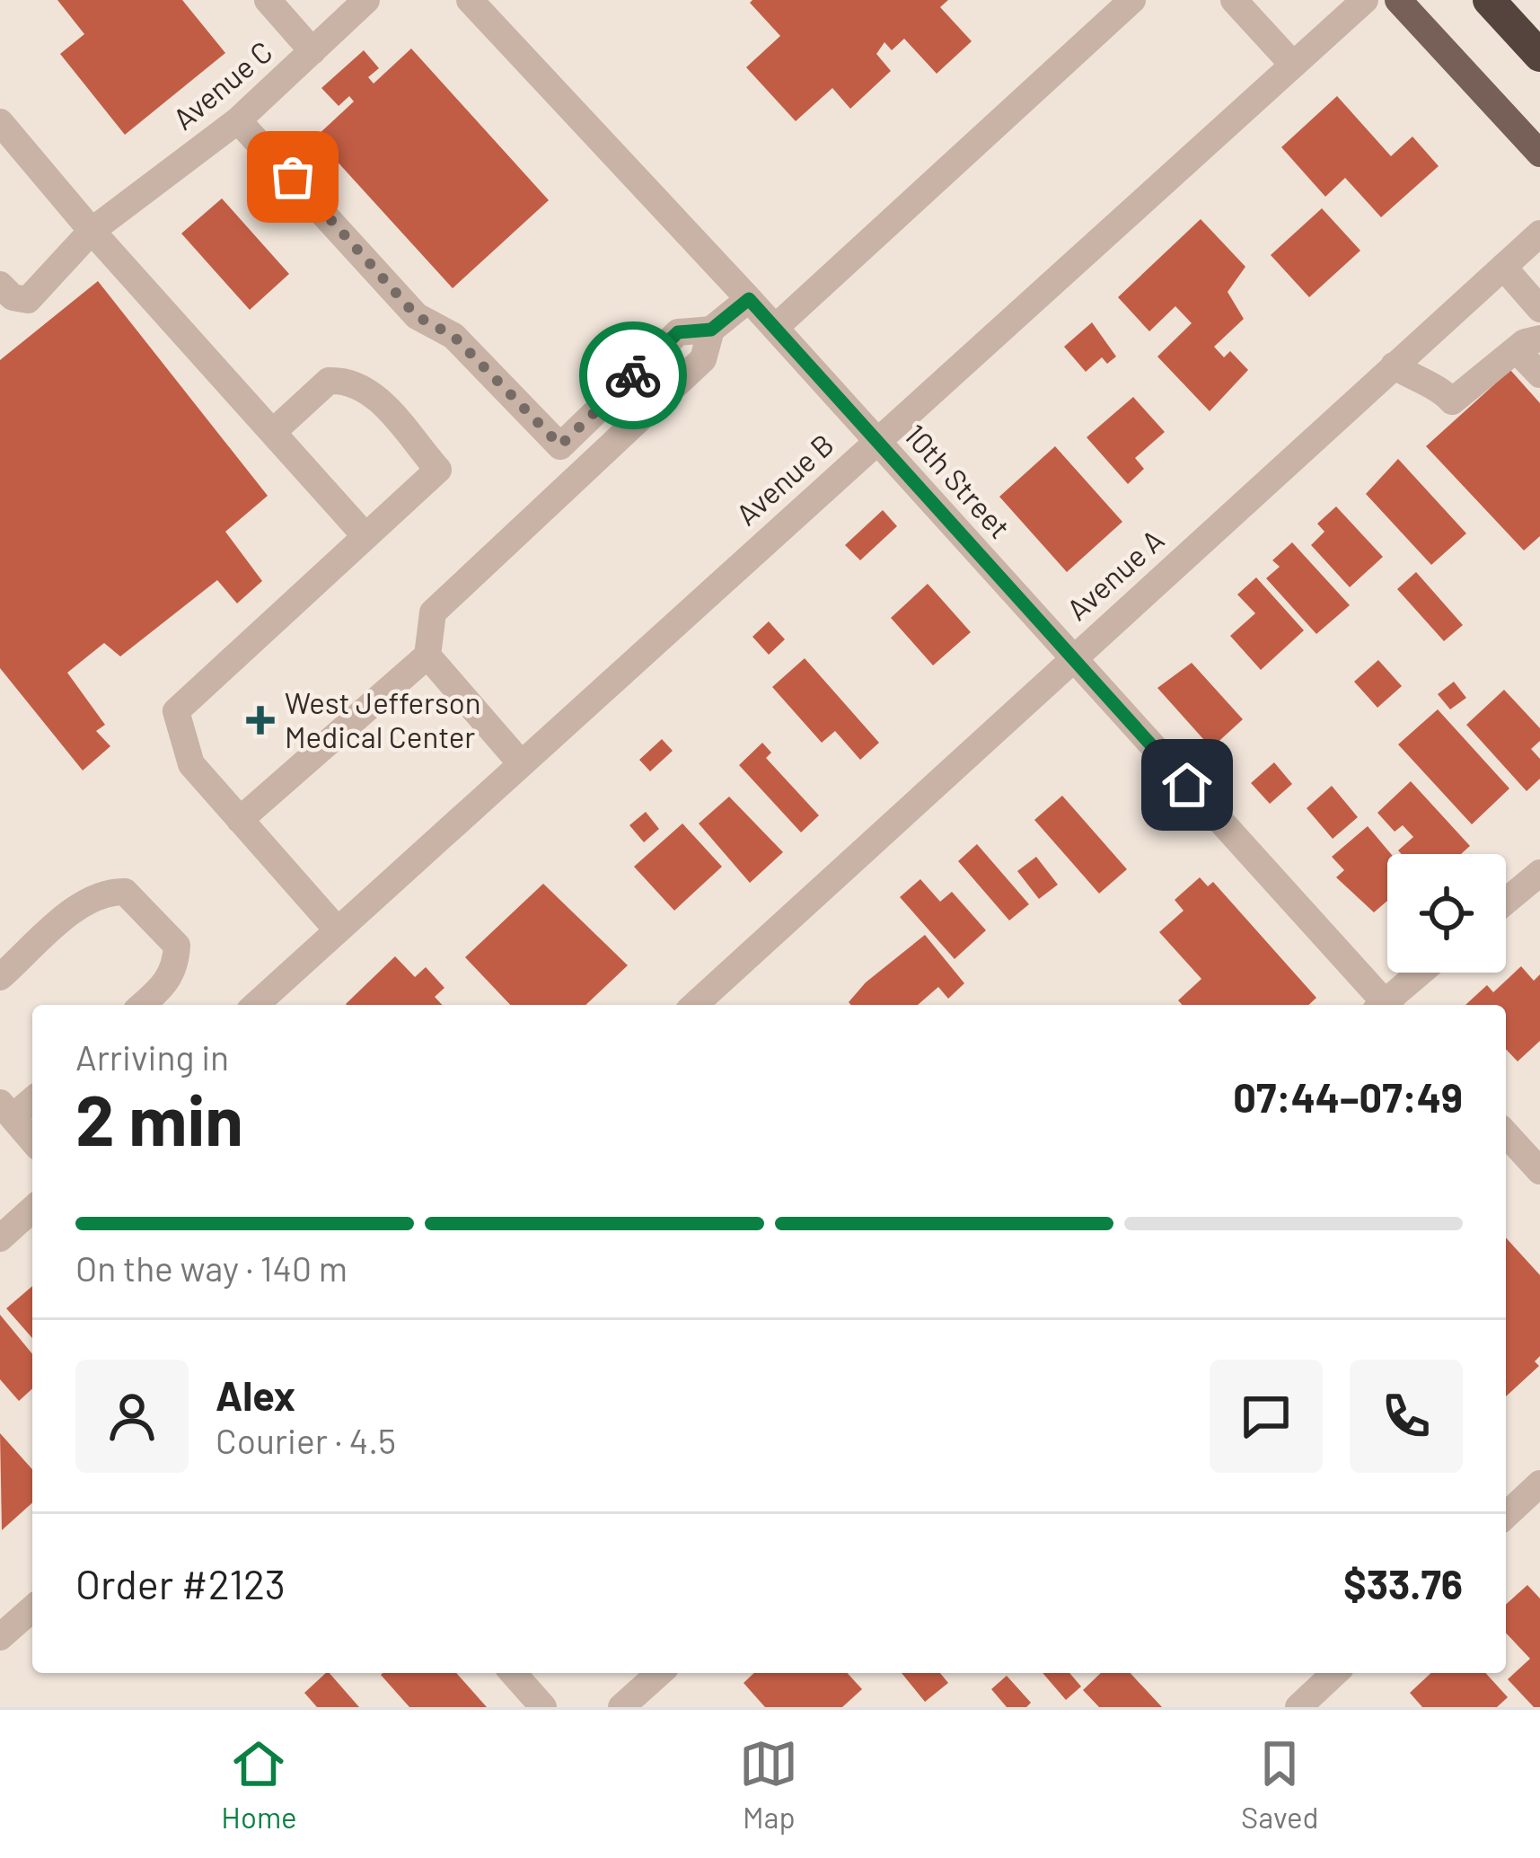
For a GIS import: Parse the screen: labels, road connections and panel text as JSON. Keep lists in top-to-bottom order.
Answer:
{
  "streets": {
    "street": [
      "Avenue C",
      "Avenue B",
      "10th Street",
      "Avenue A"
    ]
  },
  "crossings": [
    ["Avenue B", "10th Street"],
    ["10th Street", "Avenue A"]
  ],
  "places": {
    "health": ["West Jefferson Medical Center"]
  },
  "page": {
    "heading": ["2 min", "Arriving in", "07:44–07:49"],
    "panel": [
      "Alex",
      "Courier · 4.5",
      "Order #2123",
      "$33.76"
    ],
    "bar": "On the way · 140 m",
    "tabs": ["Home", "Map", "Saved"]
  }
}
